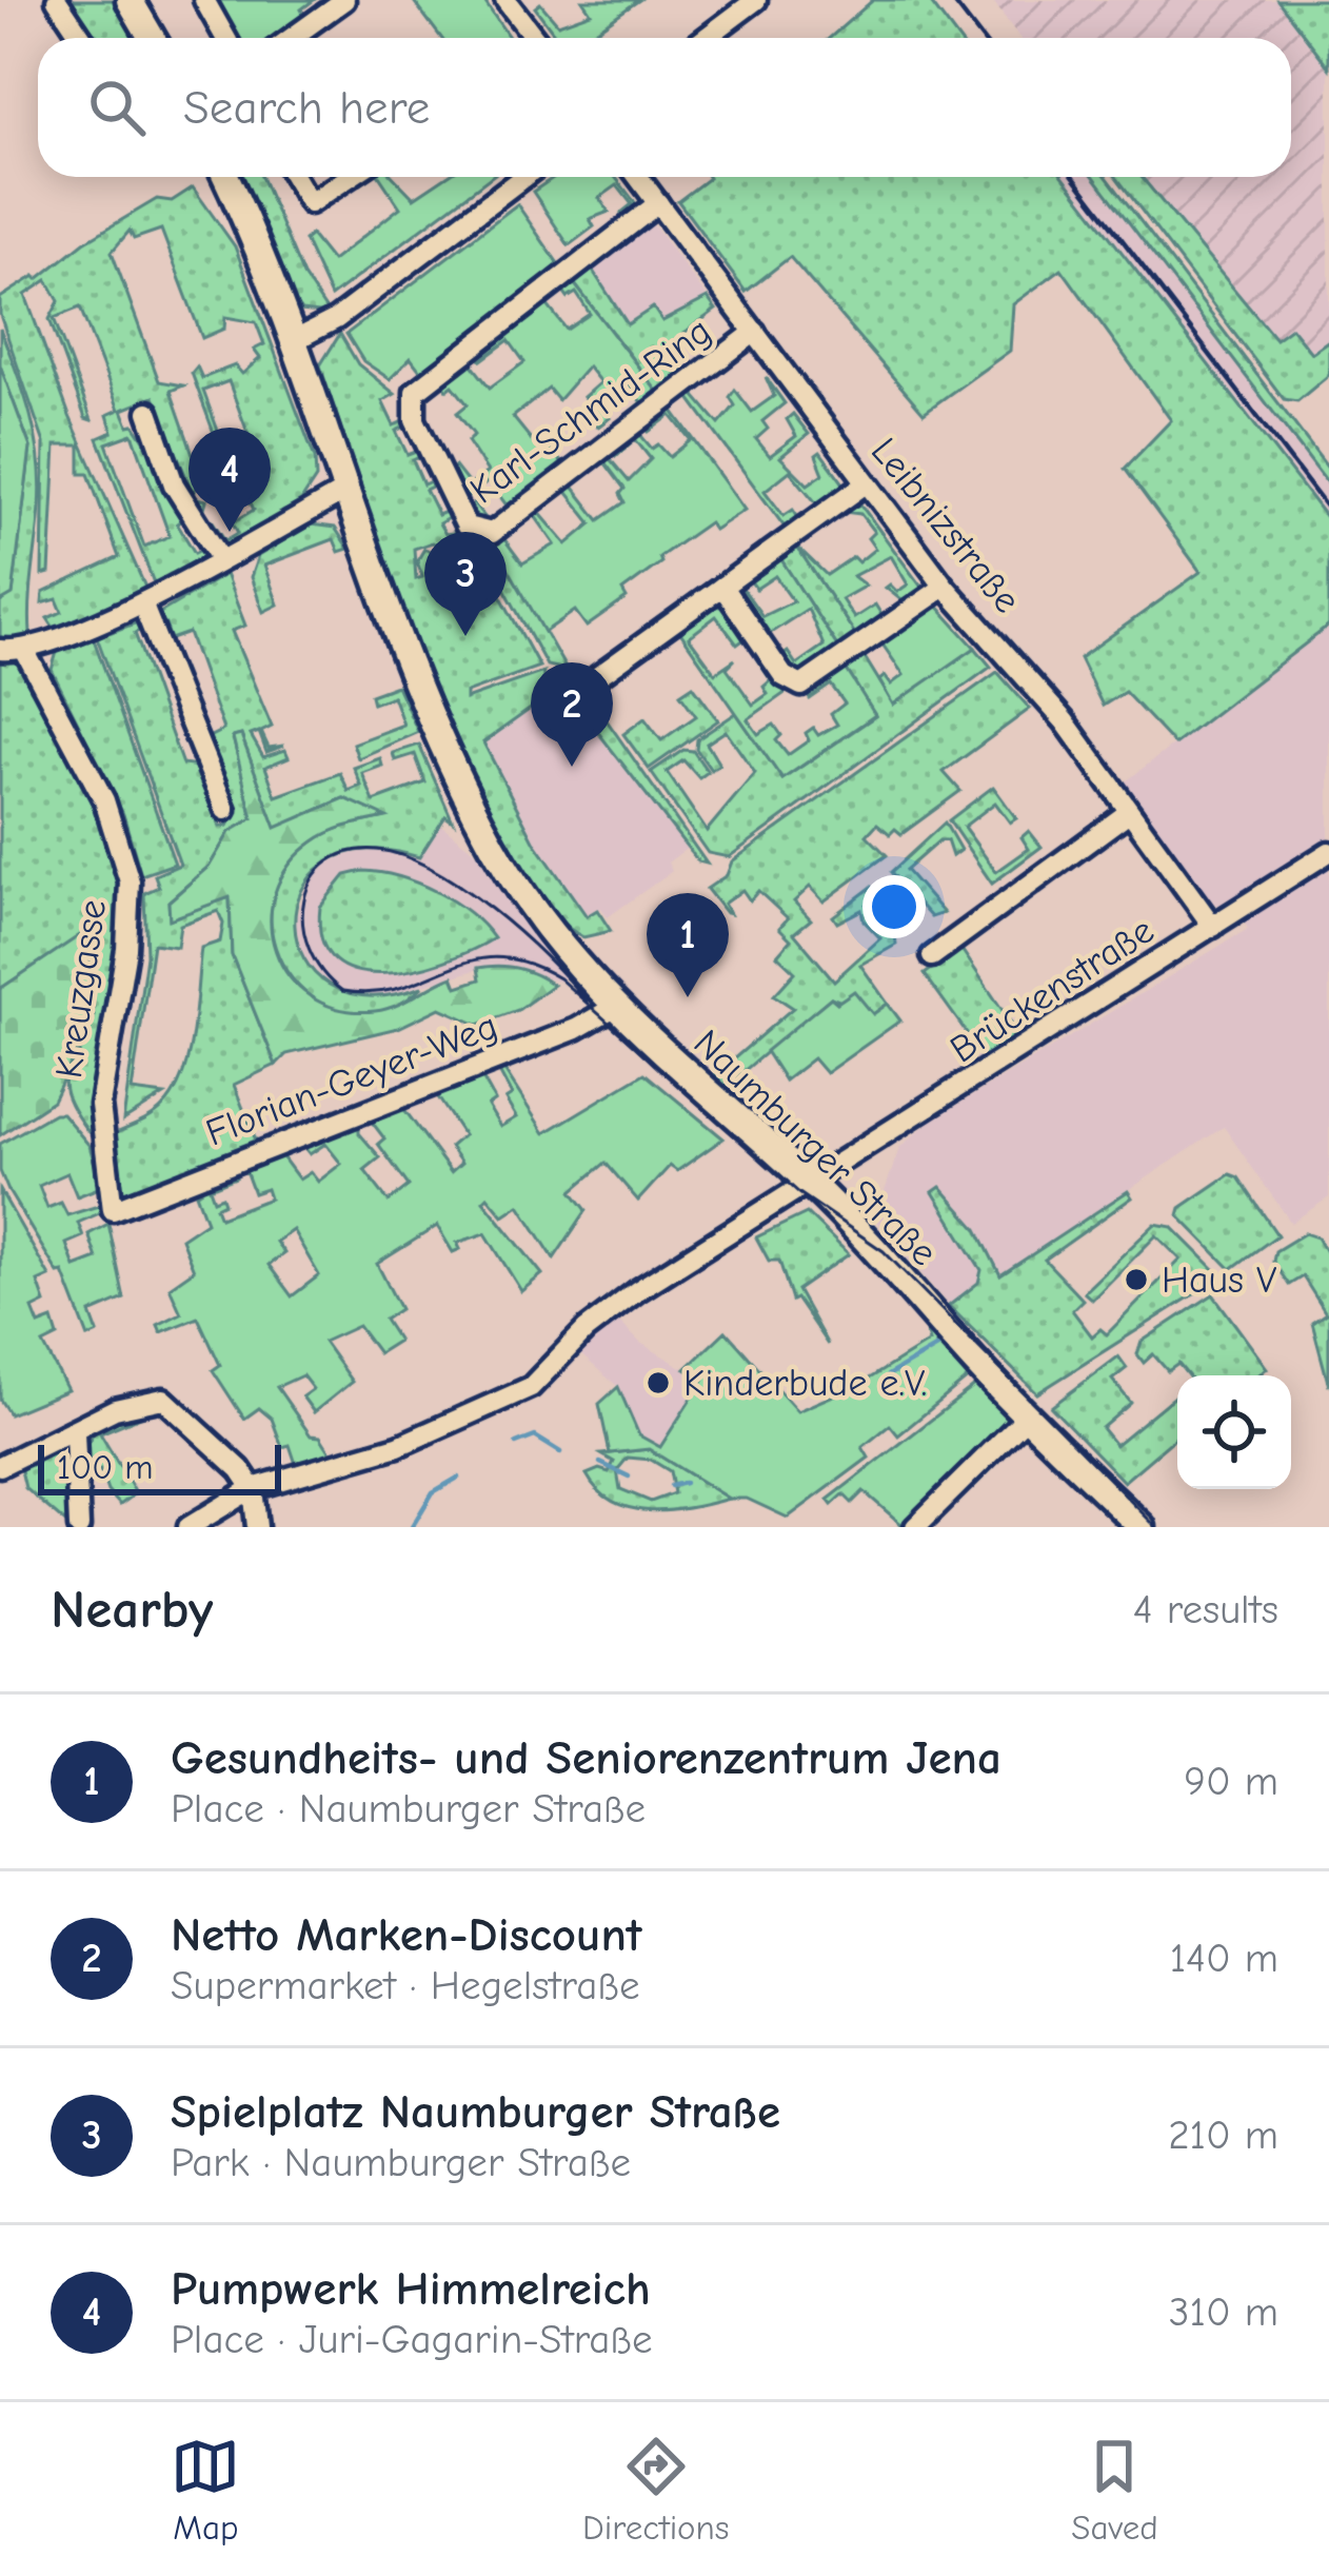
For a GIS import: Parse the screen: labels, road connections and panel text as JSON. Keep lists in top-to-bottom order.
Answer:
{
  "streets": {
    "main road": ["Naumburger Straße"],
    "street": [
      "Karl-Schmid-Ring",
      "Leibnizstraße",
      "Kreuzgasse",
      "Brückenstraße",
      "Florian-Geyer-Weg"
    ]
  },
  "crossings": [
    ["Karl-Schmid-Ring", "Leibnizstraße"],
    ["Leibnizstraße", "Brückenstraße"],
    ["Kreuzgasse", "Florian-Geyer-Weg"],
    ["Brückenstraße", "Naumburger Straße"],
    ["Florian-Geyer-Weg", "Naumburger Straße"]
  ],
  "places": ["Haus V", "Kinderbude e.V."],
  "scale_bar": "100 m",
  "page": {
    "search": "Search here",
    "pins": [
      "4",
      "3",
      "2",
      "1"
    ],
    "scale": "100 m",
    "heading": ["Nearby", "4 results"],
    "list": [
      {
        "mark": "1",
        "name": "Gesundheits- und Seniorenzentrum Jena",
        "note": "Place · Naumburger Straße",
        "value": "90 m"
      },
      {
        "mark": "2",
        "name": "Netto Marken-Discount",
        "note": "Supermarket · Hegelstraße",
        "value": "140 m"
      },
      {
        "mark": "3",
        "name": "Spielplatz Naumburger Straße",
        "note": "Park · Naumburger Straße",
        "value": "210 m"
      },
      {
        "mark": "4",
        "name": "Pumpwerk Himmelreich",
        "note": "Place · Juri-Gagarin-Straße",
        "value": "310 m"
      }
    ],
    "nav": ["Map", "Directions", "Saved"]
  }
}
